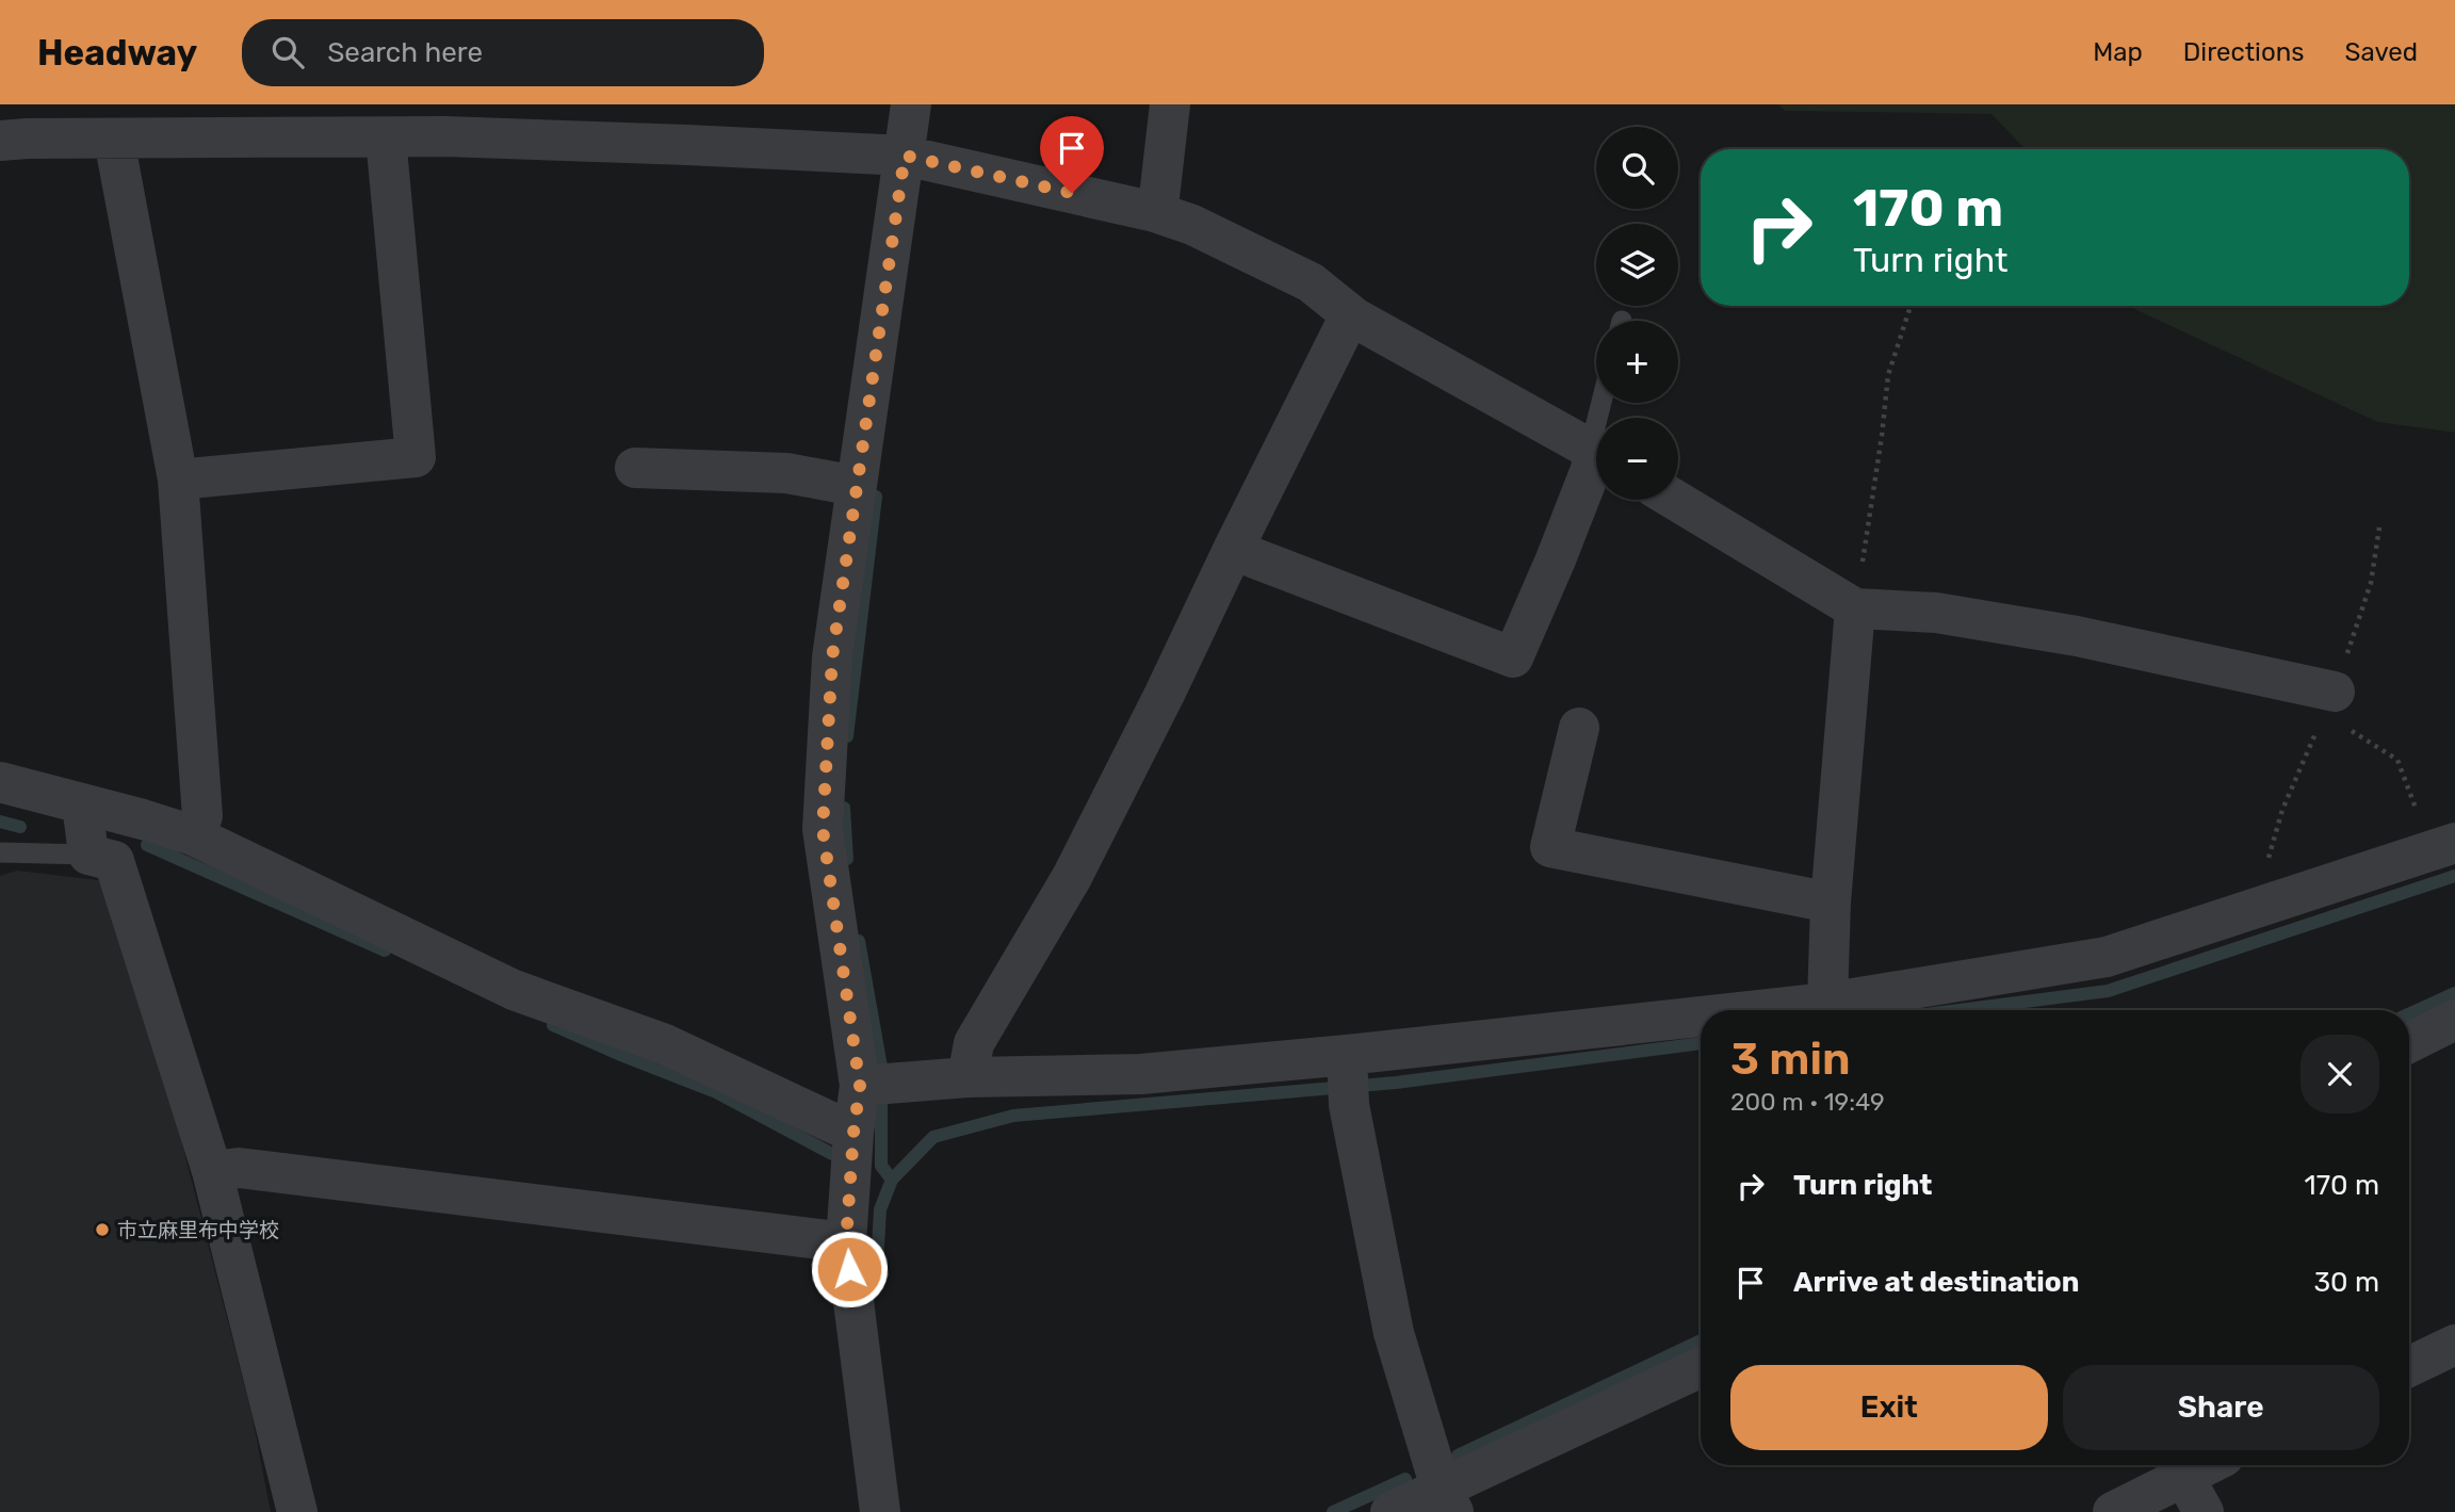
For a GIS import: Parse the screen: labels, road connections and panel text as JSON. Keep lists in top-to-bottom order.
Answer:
{
  "places": ["市立麻里布中学校"],
  "page": {
    "header": "Headway",
    "search": "Search here",
    "nav": ["Map", "Directions", "Saved"],
    "map_buttons": ["+", "−"],
    "turn": ["170 m", "Turn right"],
    "heading": ["3 min", "200 m · 19:49"],
    "list": [
      {
        "name": "Turn right",
        "value": "170 m"
      },
      {
        "name": "Arrive at destination",
        "value": "30 m"
      }
    ],
    "buttons": ["Exit", "Share"]
  }
}
